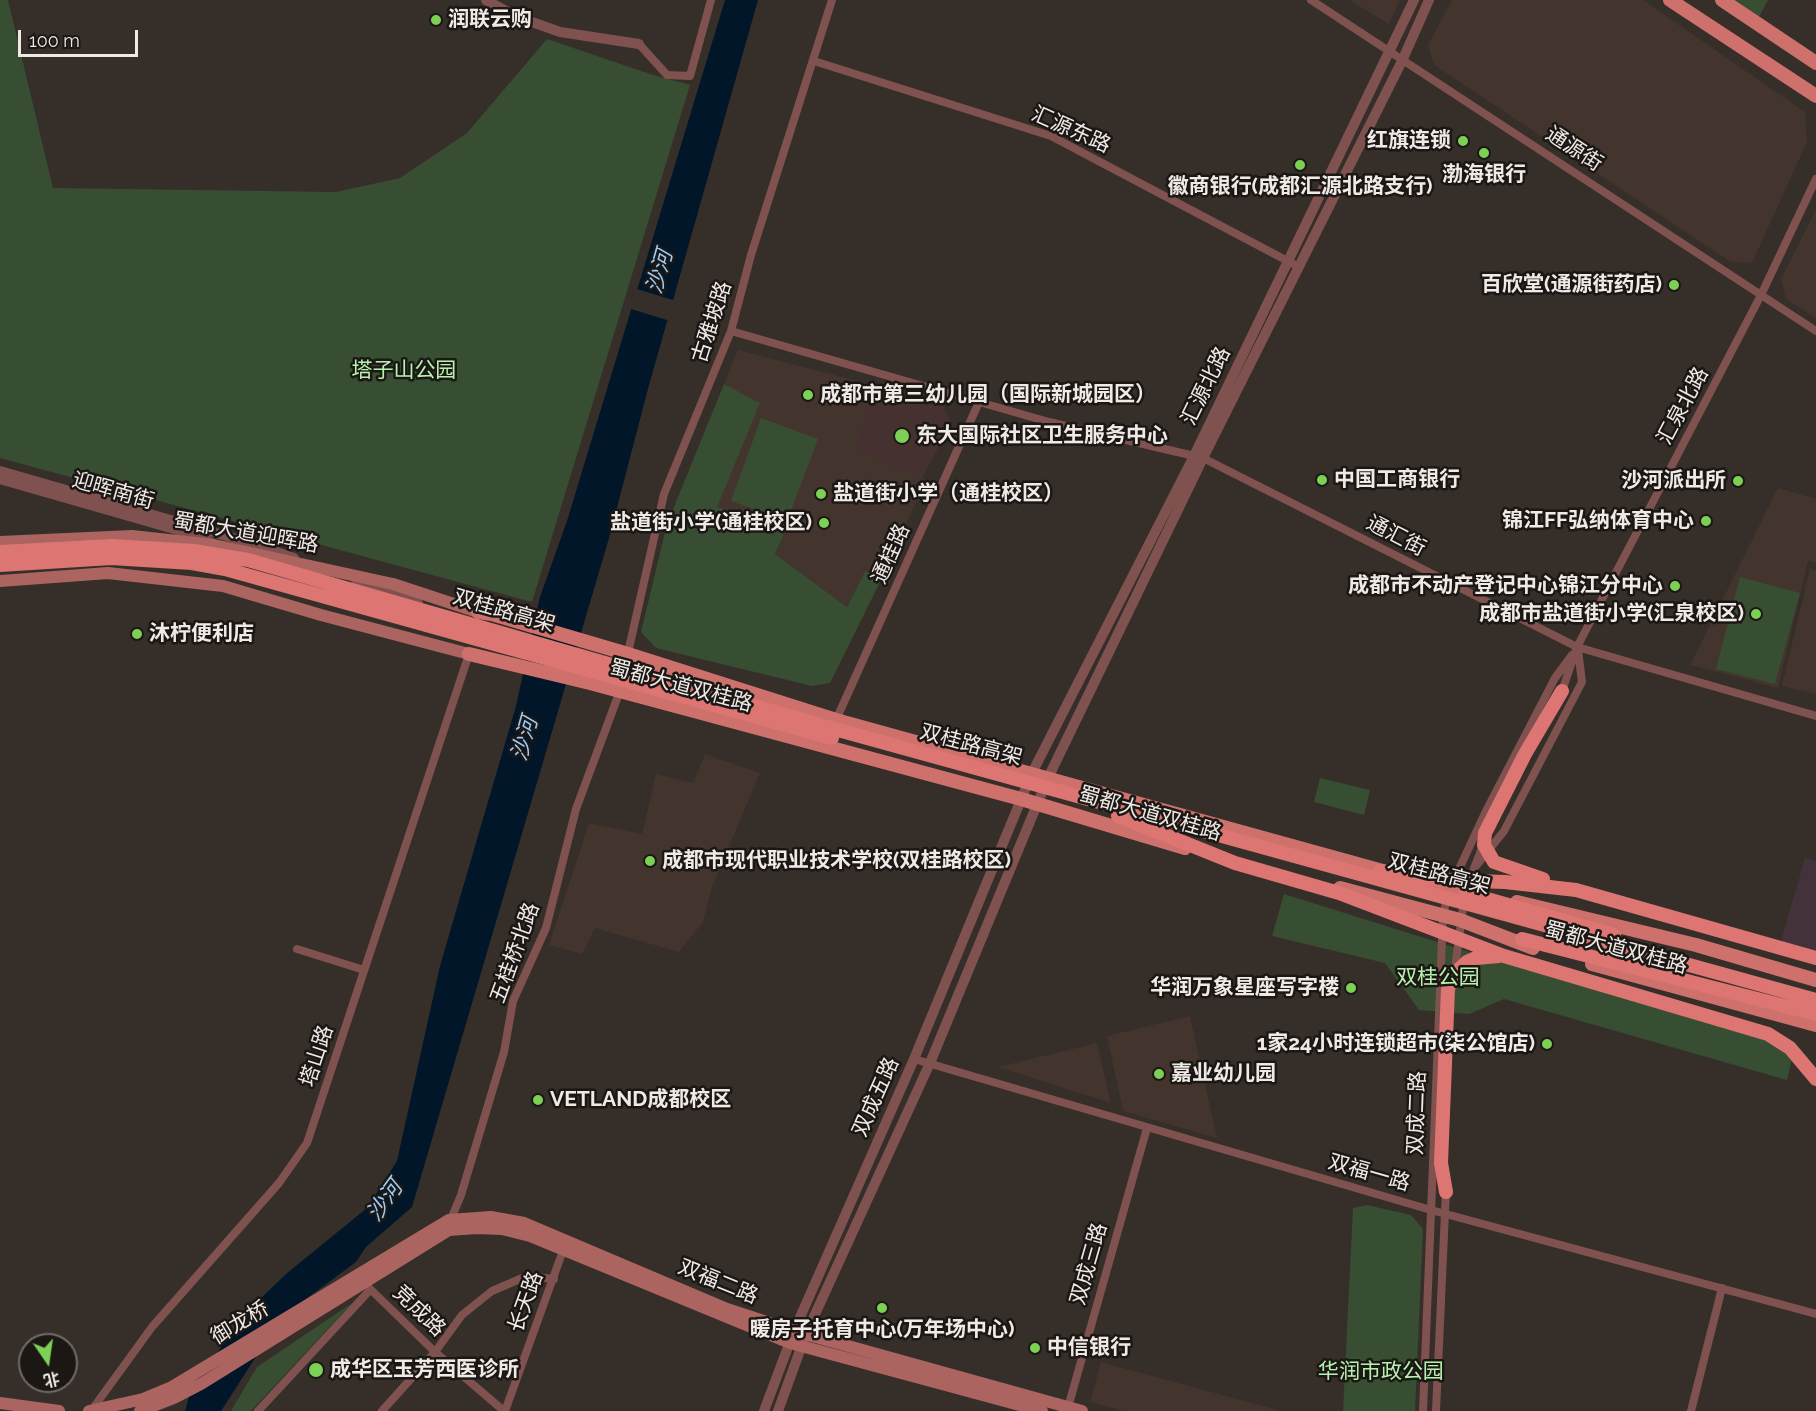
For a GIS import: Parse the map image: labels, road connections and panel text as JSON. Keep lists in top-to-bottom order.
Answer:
{
  "streets": {
    "highway": ["双桂路高架"],
    "main road": [
      "蜀都大道迎晖路",
      "蜀都大道双桂路",
      "双福二路",
      "御龙桥"
    ],
    "street": [
      "汇源东路",
      "通源街",
      "古雅坡路",
      "汇源北路",
      "汇泉北路",
      "迎晖南街",
      "通汇街",
      "通桂路",
      "五桂桥北路",
      "塔山路",
      "双成五路",
      "双成二路",
      "双福一路",
      "双成三路",
      "长天路",
      "竞成路"
    ]
  },
  "crossings": [
    ["汇源东路", "古雅坡路"],
    ["汇源东路", "汇源北路"],
    ["通源街", "汇源北路"],
    ["通源街", "汇泉北路"],
    ["古雅坡路", "通汇街"],
    ["古雅坡路", "蜀都大道双桂路"],
    ["古雅坡路", "五桂桥北路"],
    ["汇源北路", "通汇街"],
    ["汇源北路", "蜀都大道双桂路"],
    ["汇源北路", "双成五路"],
    ["汇泉北路", "通汇街"],
    ["汇泉北路", "蜀都大道双桂路"],
    ["汇泉北路", "双成二路"],
    ["迎晖南街", "蜀都大道迎晖路"],
    ["蜀都大道迎晖路", "双桂路高架"],
    ["蜀都大道迎晖路", "蜀都大道双桂路"],
    ["通汇街", "通桂路"],
    ["通桂路", "蜀都大道双桂路"],
    ["双桂路高架", "蜀都大道双桂路"],
    ["蜀都大道双桂路", "五桂桥北路"],
    ["蜀都大道双桂路", "塔山路"],
    ["蜀都大道双桂路", "双成五路"],
    ["蜀都大道双桂路", "双成二路"],
    ["五桂桥北路", "双福二路"],
    ["双成五路", "双福一路"],
    ["双成五路", "双福二路"],
    ["双成二路", "双福一路"],
    ["双福一路", "双成三路"],
    ["双成三路", "双福二路"],
    ["双福二路", "长天路"],
    ["长天路", "竞成路"],
    ["竞成路", "御龙桥"]
  ],
  "water": ["沙河"],
  "parks": ["塔子山公园", "双桂公园", "华润市政公园"],
  "places": [
    "润联云购",
    "红旗连锁",
    "渤海银行",
    "徽商银行(成都汇源北路支行)",
    "百欣堂(通源街药店)",
    "成都市第三幼儿园（国际新城园区）",
    "东大国际社区卫生服务中心",
    "中国工商银行",
    "沙河派出所",
    "盐道街小学（通桂校区）",
    "锦江FF弘纳体育中心",
    "盐道街小学(通桂校区)",
    "成都市不动产登记中心锦江分中心",
    "成都市盐道街小学(汇泉校区)",
    "沐柠便利店",
    "成都市现代职业技术学校(双桂路校区)",
    "华润万象星座写字楼",
    "1家24小时连锁超市(柒公馆店)",
    "嘉业幼儿园",
    "VETLAND成都校区",
    "暖房子托育中心(万年场中心)",
    "中信银行",
    "成华区玉芳西医诊所"
  ],
  "scale_bar": "100 m",
  "north": "bottom"
}
